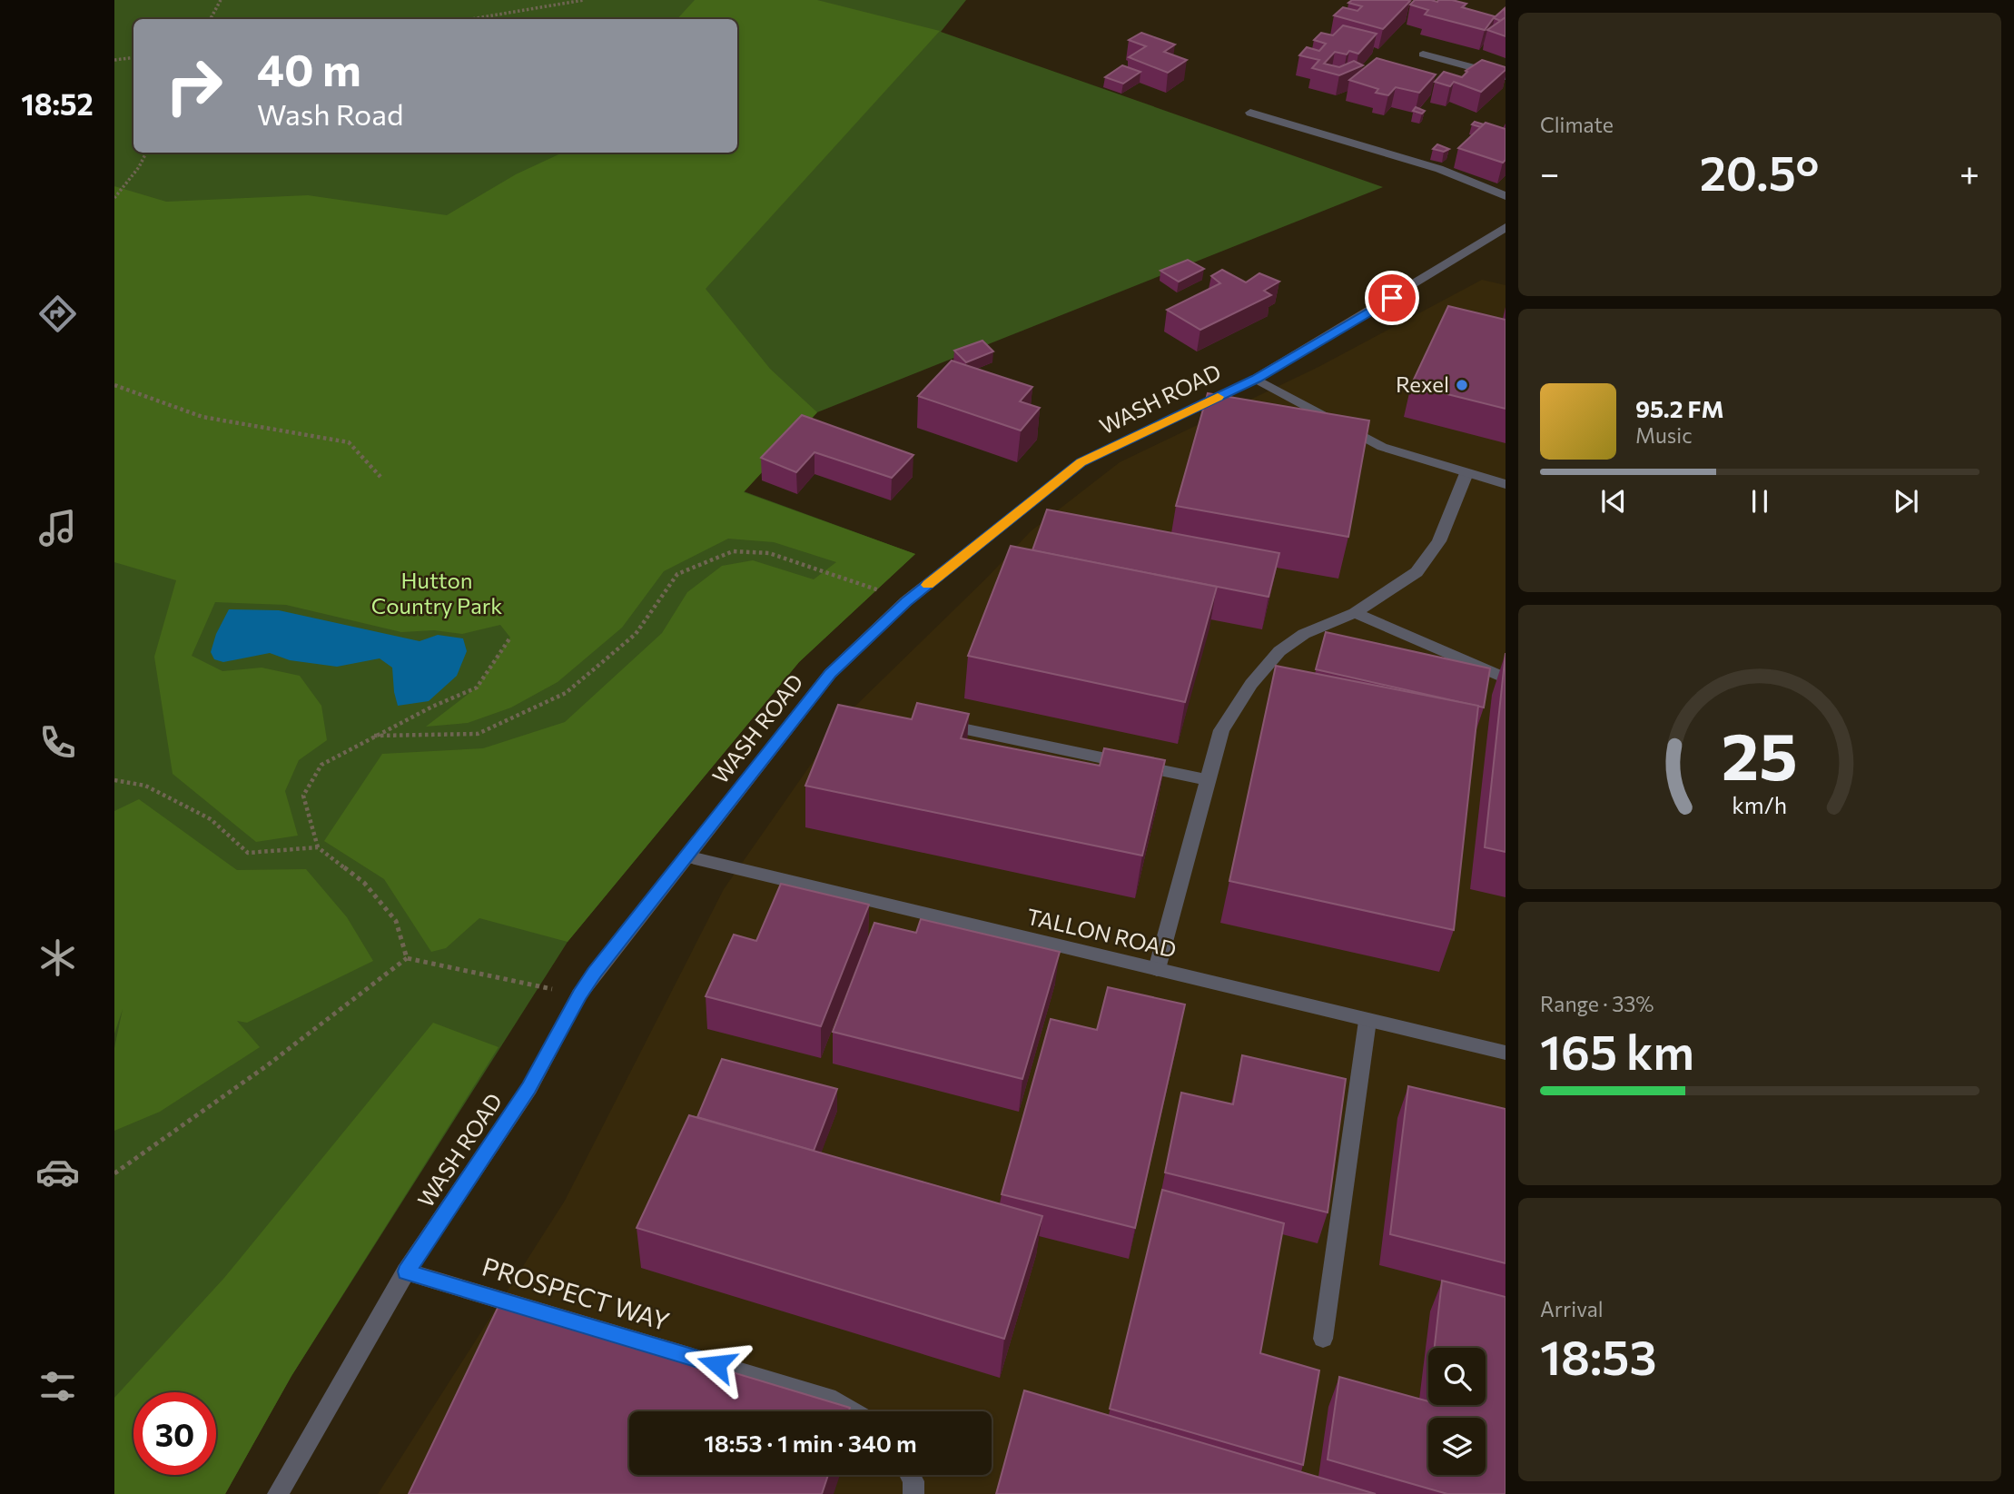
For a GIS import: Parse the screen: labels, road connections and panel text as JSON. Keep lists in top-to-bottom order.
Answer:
{
  "streets": {
    "street": ["WASH ROAD", "TALLON ROAD", "PROSPECT WAY"]
  },
  "crossings": [
    ["WASH ROAD", "TALLON ROAD"],
    ["WASH ROAD", "PROSPECT WAY"]
  ],
  "parks": ["Hutton Country Park"],
  "places": ["Rexel"],
  "page": {
    "tabs": "18:52",
    "tile": [
      "Climate",
      ["Range · 33%", "165 km"],
      ["Arrival", "18:53"]
    ],
    "turn": ["40 m", "Wash Road"],
    "heat": ["−", "20.5°", "+"],
    "song": ["95.2 FM", "Music"],
    "limit": "30",
    "trip": "18:53 · 1 min · 340 m",
    "gauge": ["25", "km/h"]
  }
}
